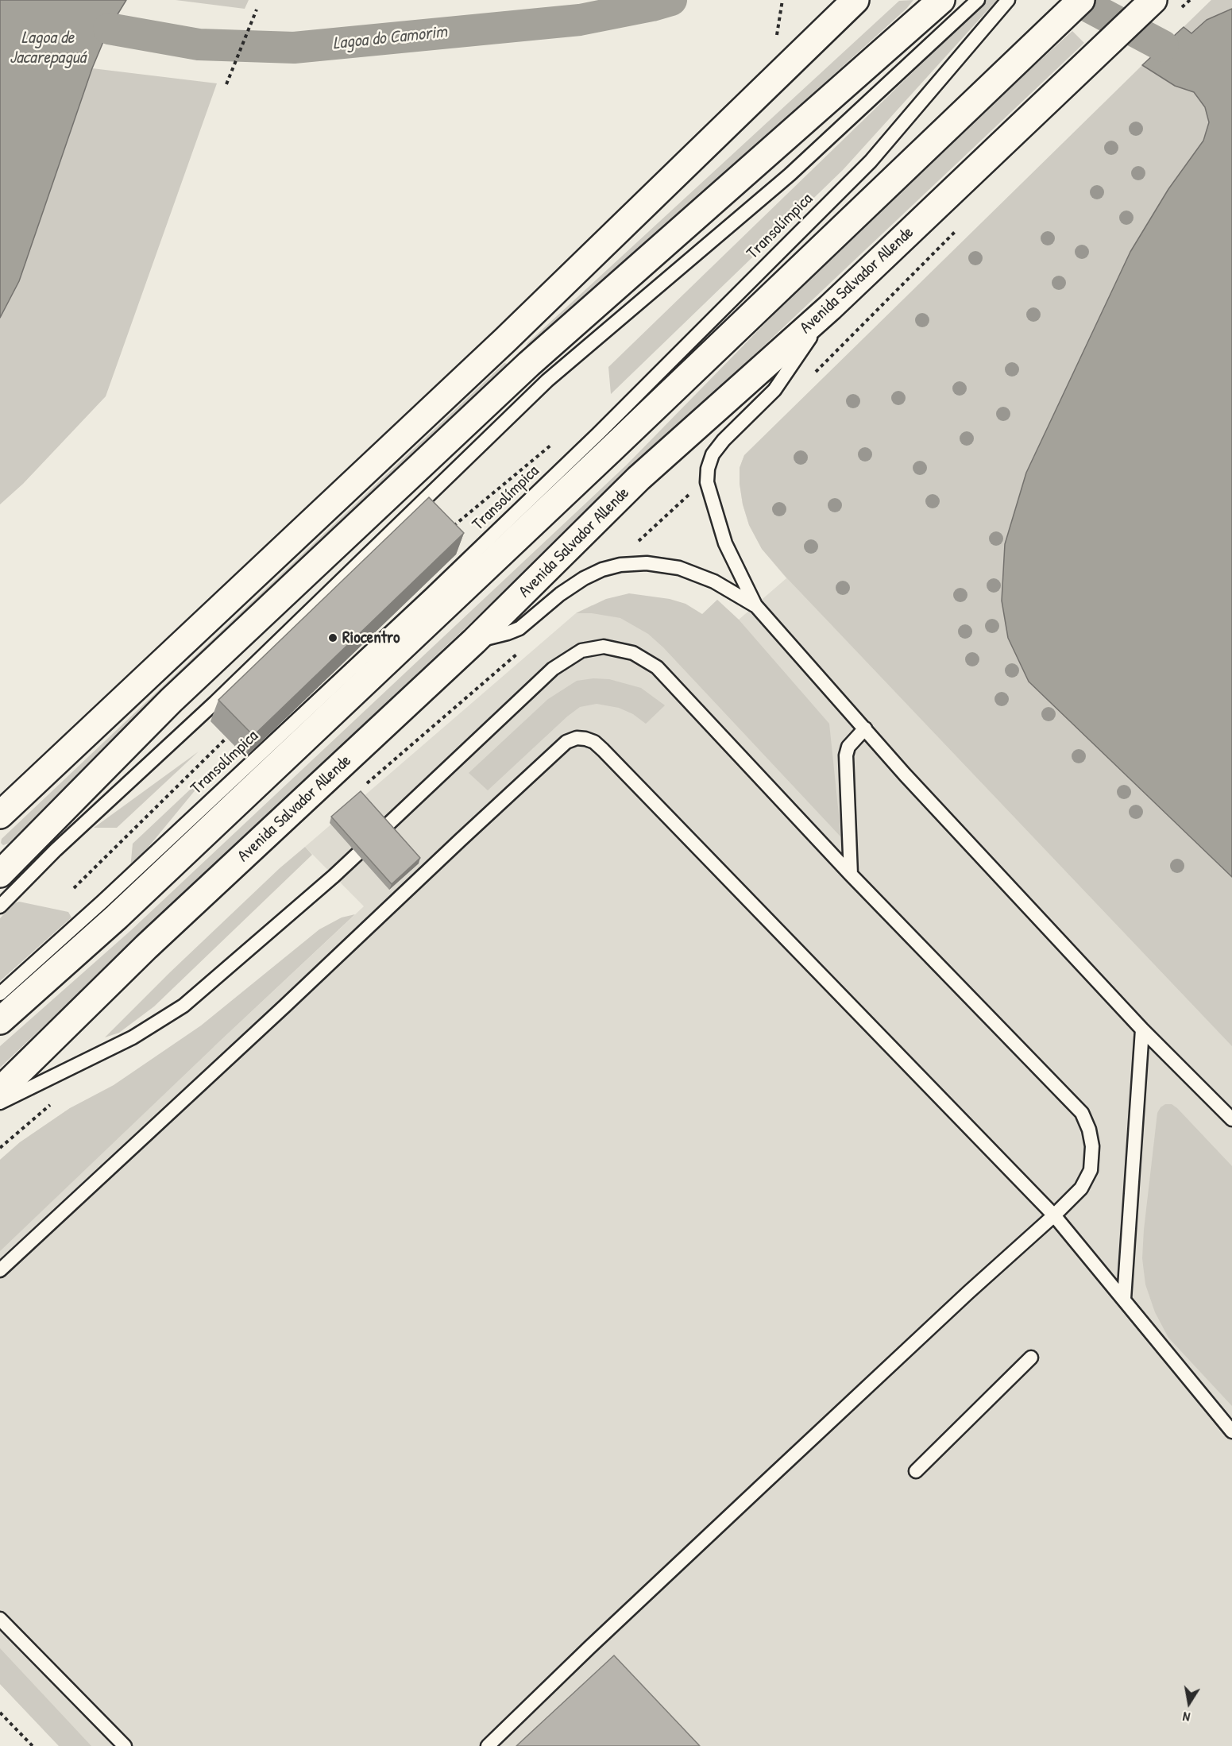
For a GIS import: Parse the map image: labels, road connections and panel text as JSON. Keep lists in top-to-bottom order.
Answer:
{
  "streets": {
    "main road": ["Avenida Salvador Allende"],
    "lane": ["Transolímpica"]
  },
  "water": ["Lagoa de Jacarepaguá", "Lagoa do Camorim"],
  "places": ["Riocentro"],
  "north": "bottom"
}
